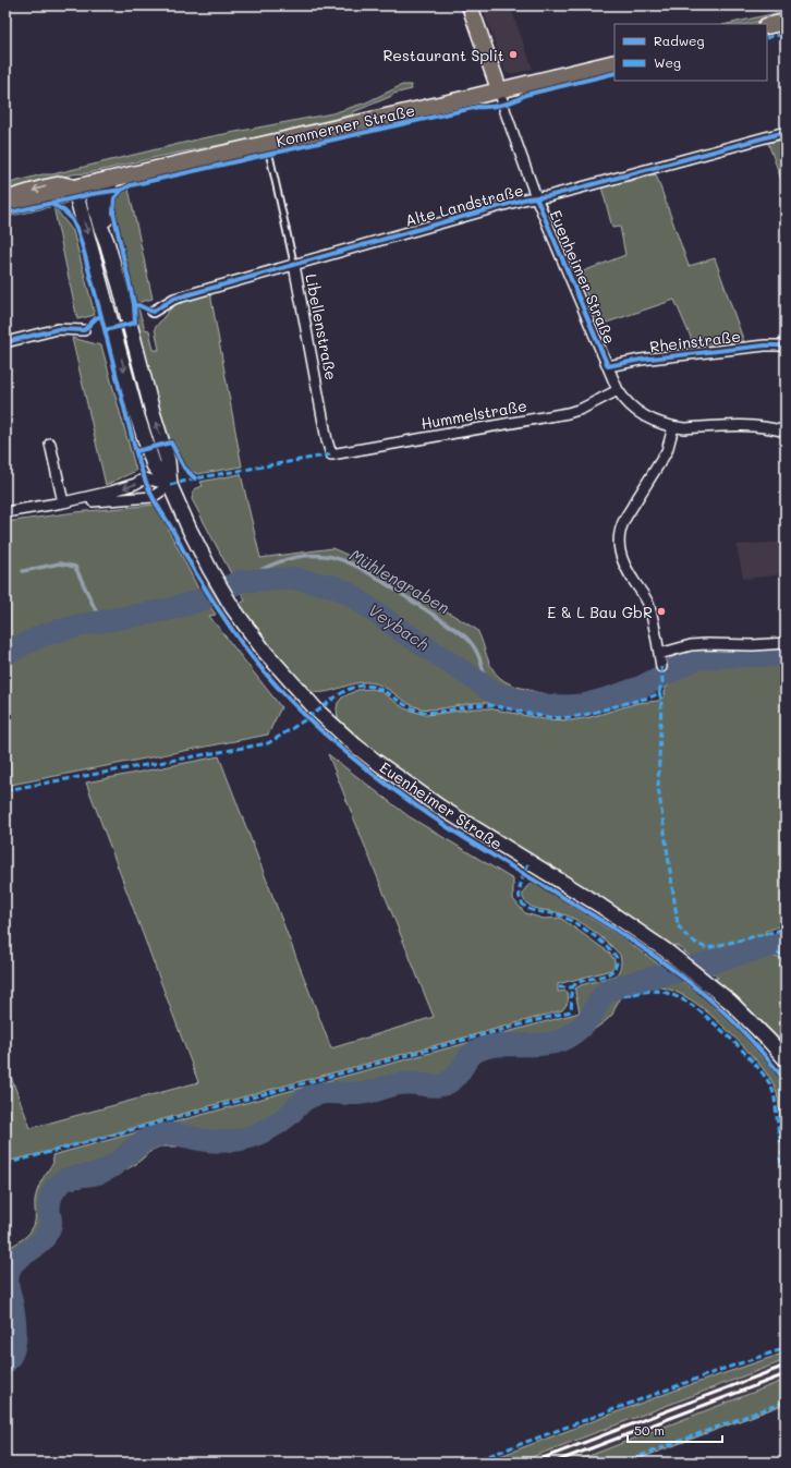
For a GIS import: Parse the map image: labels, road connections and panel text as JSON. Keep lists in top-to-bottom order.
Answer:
{
  "streets": {
    "main road": ["Kommerner Straße", "Euenheimer Straße"],
    "street": [
      "Alte Landstraße",
      "Libellenstraße",
      "Rheinstraße",
      "Hummelstraße"
    ]
  },
  "crossings": [
    ["Kommerner Straße", "Euenheimer Straße"],
    ["Alte Landstraße", "Euenheimer Straße"],
    ["Alte Landstraße", "Libellenstraße"],
    ["Euenheimer Straße", "Rheinstraße"],
    ["Euenheimer Straße", "Hummelstraße"],
    ["Libellenstraße", "Hummelstraße"]
  ],
  "water": ["Mühlengraben", "Veybach"],
  "places": ["Restaurant Split", "E & L Bau GbR"],
  "legend": ["Radweg", "Weg"],
  "scale_bar": "50 m"
}
